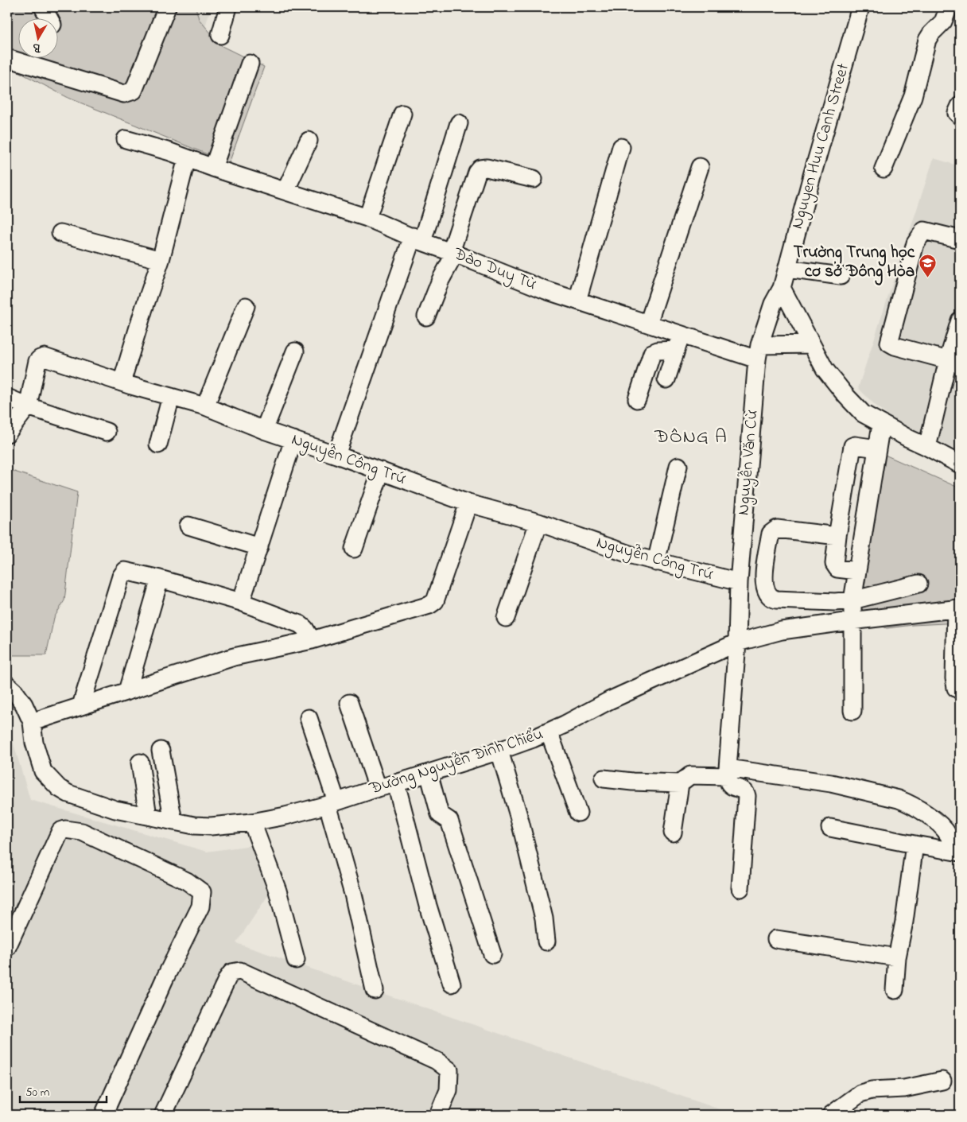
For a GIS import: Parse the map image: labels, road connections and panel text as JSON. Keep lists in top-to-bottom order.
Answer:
{
  "streets": {
    "street": [
      "Nguyen Huu Canh Street",
      "Đào Duy Từ",
      "Nguyễn Công Trứ",
      "Nguyễn Văn Cừ",
      "Đường Nguyễn Đình Chiểu"
    ]
  },
  "crossings": [
    ["Nguyen Huu Canh Street", "Nguyễn Văn Cừ"],
    ["Đào Duy Từ", "Nguyễn Văn Cừ"],
    ["Nguyễn Công Trứ", "Nguyễn Văn Cừ"],
    ["Nguyễn Văn Cừ", "Đường Nguyễn Đình Chiểu"]
  ],
  "districts": ["ĐÔNG A"],
  "places": {
    "school or university": ["Trường Trung học cơ sở Đông Hòa"]
  },
  "scale_bar": "50 m",
  "north": "bottom"
}
